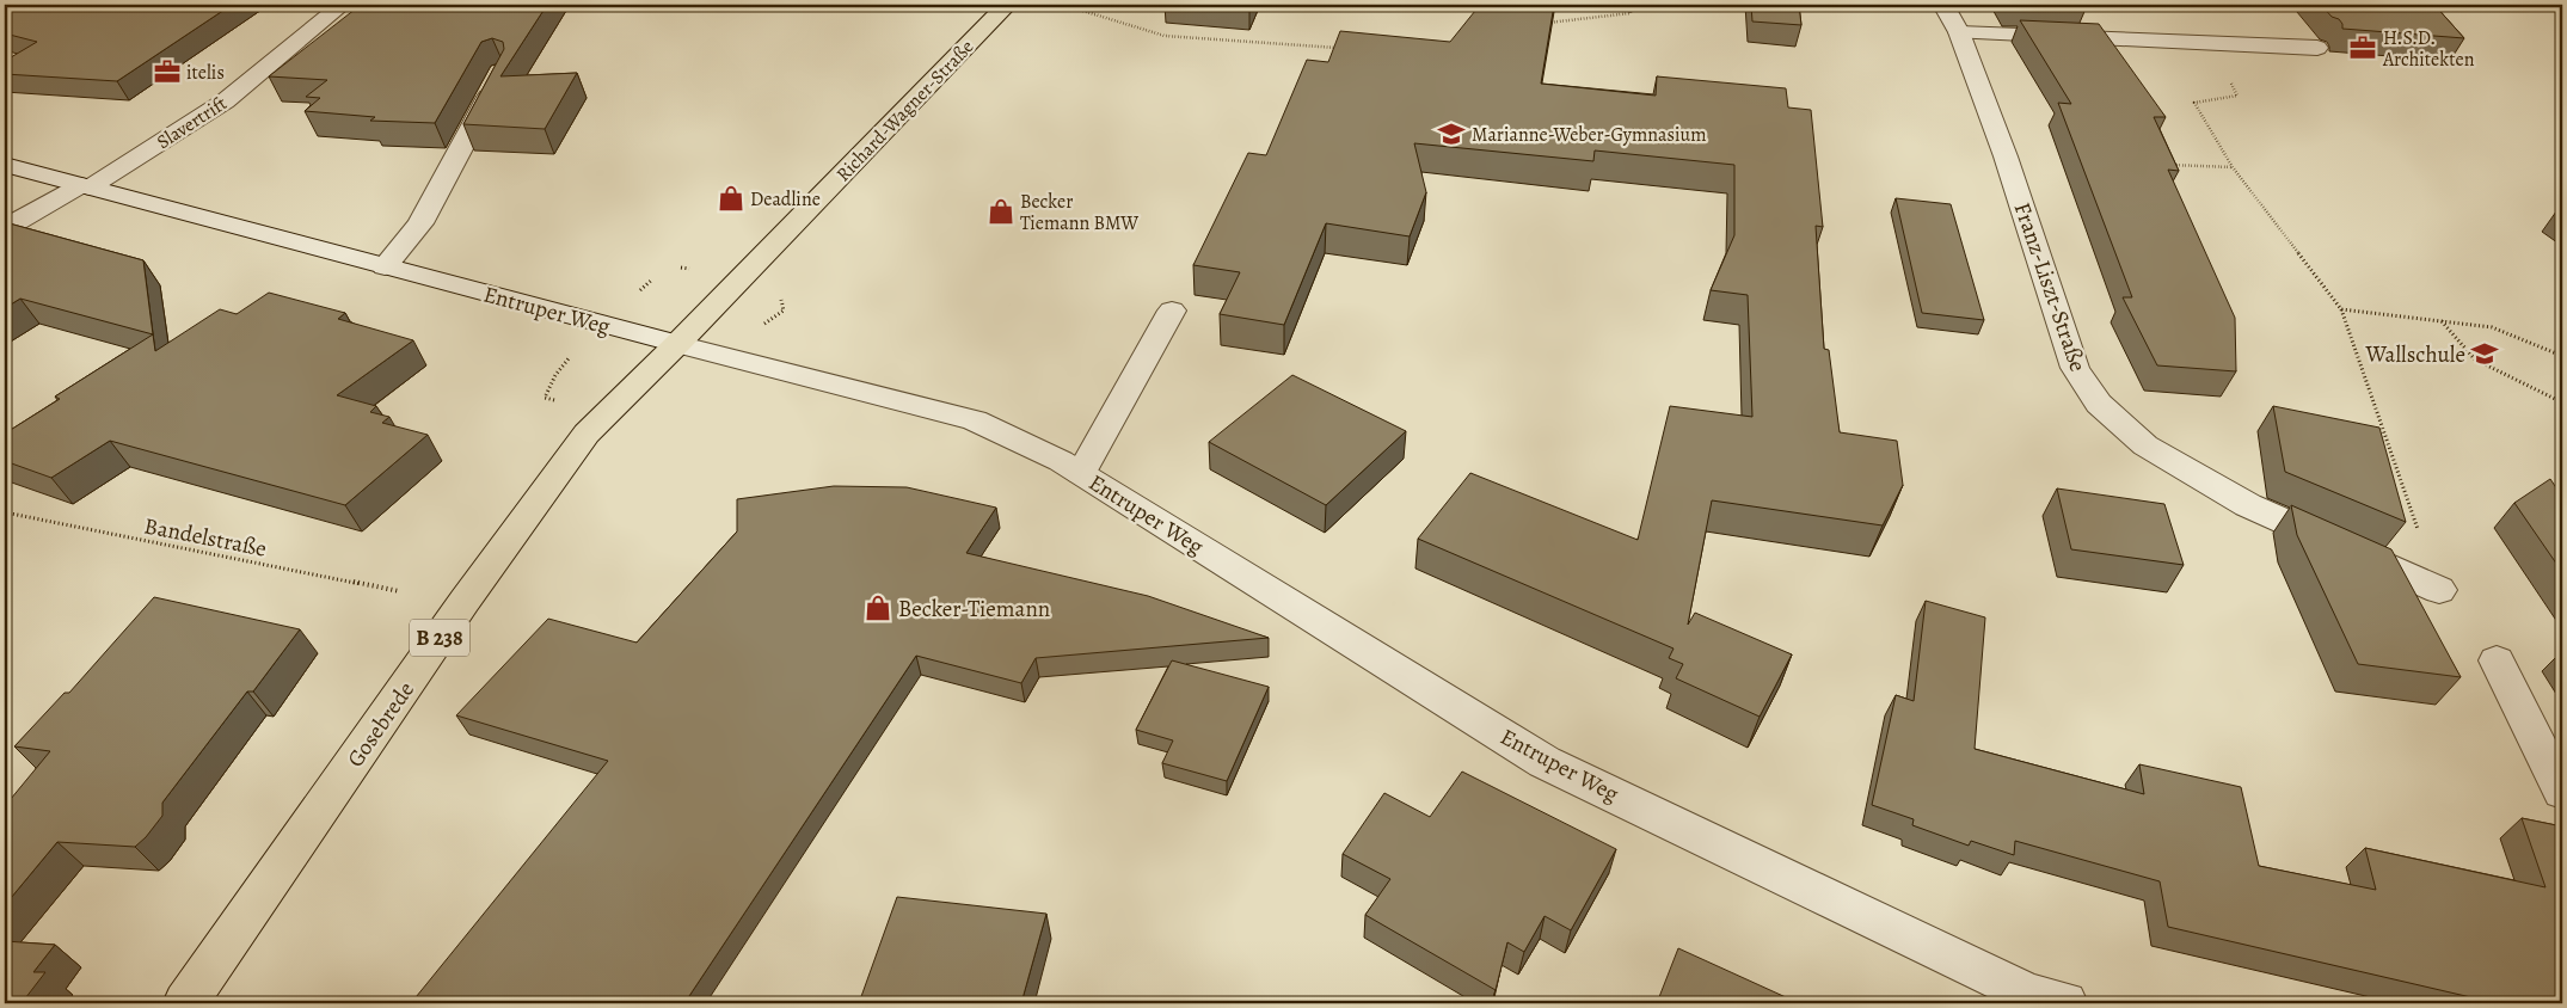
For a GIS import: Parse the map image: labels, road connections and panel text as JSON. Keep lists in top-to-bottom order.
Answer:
{
  "streets": {
    "main road": ["Richard-Wagner-Straße", "B 238", "Gosebrede"],
    "street": ["Slavertrift", "Franz-Liszt-Straße", "Entruper Weg"],
    "path": ["Bandelstraße"]
  },
  "crossings": [
    ["Richard-Wagner-Straße", "Entruper Weg"],
    ["Richard-Wagner-Straße", "Gosebrede"],
    ["Slavertrift", "Entruper Weg"],
    ["Entruper Weg", "Gosebrede"]
  ],
  "places": {
    "office": ["H.S.D. Architekten", "itelis"],
    "school or university": ["Marianne-Weber-Gymnasium", "Wallschule"],
    "shop": ["Deadline", "Becker Tiemann BMW", "Becker-Tiemann"]
  }
}
